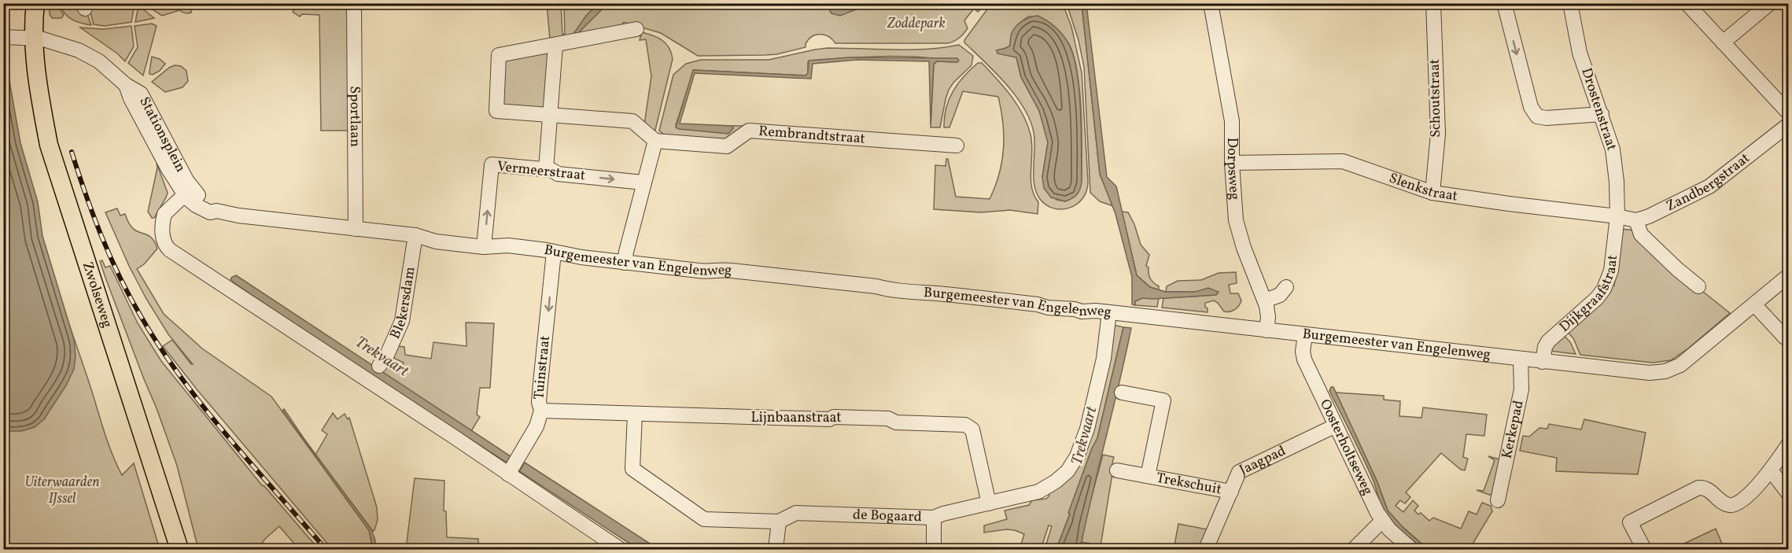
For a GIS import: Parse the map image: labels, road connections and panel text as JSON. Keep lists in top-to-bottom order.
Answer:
{
  "streets": {
    "main road": ["Zwolseweg"],
    "street": [
      "Schoutstraat",
      "Drostenstraat",
      "Sportlaan",
      "Stationsplein",
      "Rembrandtstraat",
      "Dorpsweg",
      "Vermeerstraat",
      "Zandbergstraat",
      "Slenkstraat",
      "Burgemeester van Engelenweg",
      "Dijkgraafstraat",
      "Blekersdam",
      "Tuinstraat",
      "Lijnbaanstraat",
      "Kerkepad",
      "Oosterholtseweg",
      "Jaagpad",
      "Trekschuit",
      "de Bogaard"
    ]
  },
  "crossings": [
    ["Schoutstraat", "Slenkstraat"],
    ["Drostenstraat", "Slenkstraat"],
    ["Drostenstraat", "Dijkgraafstraat"],
    ["Sportlaan", "Burgemeester van Engelenweg"],
    ["Stationsplein", "Burgemeester van Engelenweg"],
    ["Stationsplein", "Zwolseweg"],
    ["Dorpsweg", "Slenkstraat"],
    ["Dorpsweg", "Burgemeester van Engelenweg"],
    ["Vermeerstraat", "Burgemeester van Engelenweg"],
    ["Slenkstraat", "Dijkgraafstraat"],
    ["Burgemeester van Engelenweg", "Dijkgraafstraat"],
    ["Burgemeester van Engelenweg", "Blekersdam"],
    ["Burgemeester van Engelenweg", "Tuinstraat"],
    ["Burgemeester van Engelenweg", "Kerkepad"],
    ["Burgemeester van Engelenweg", "Oosterholtseweg"],
    ["Burgemeester van Engelenweg", "de Bogaard"],
    ["Tuinstraat", "Lijnbaanstraat"],
    ["Lijnbaanstraat", "de Bogaard"],
    ["Oosterholtseweg", "Jaagpad"],
    ["Jaagpad", "Trekschuit"]
  ],
  "one_way": ["Tuinstraat"],
  "water": ["Trekvaart"],
  "parks": ["Zoddepark", "Uiterwaarden IJssel"]
}
